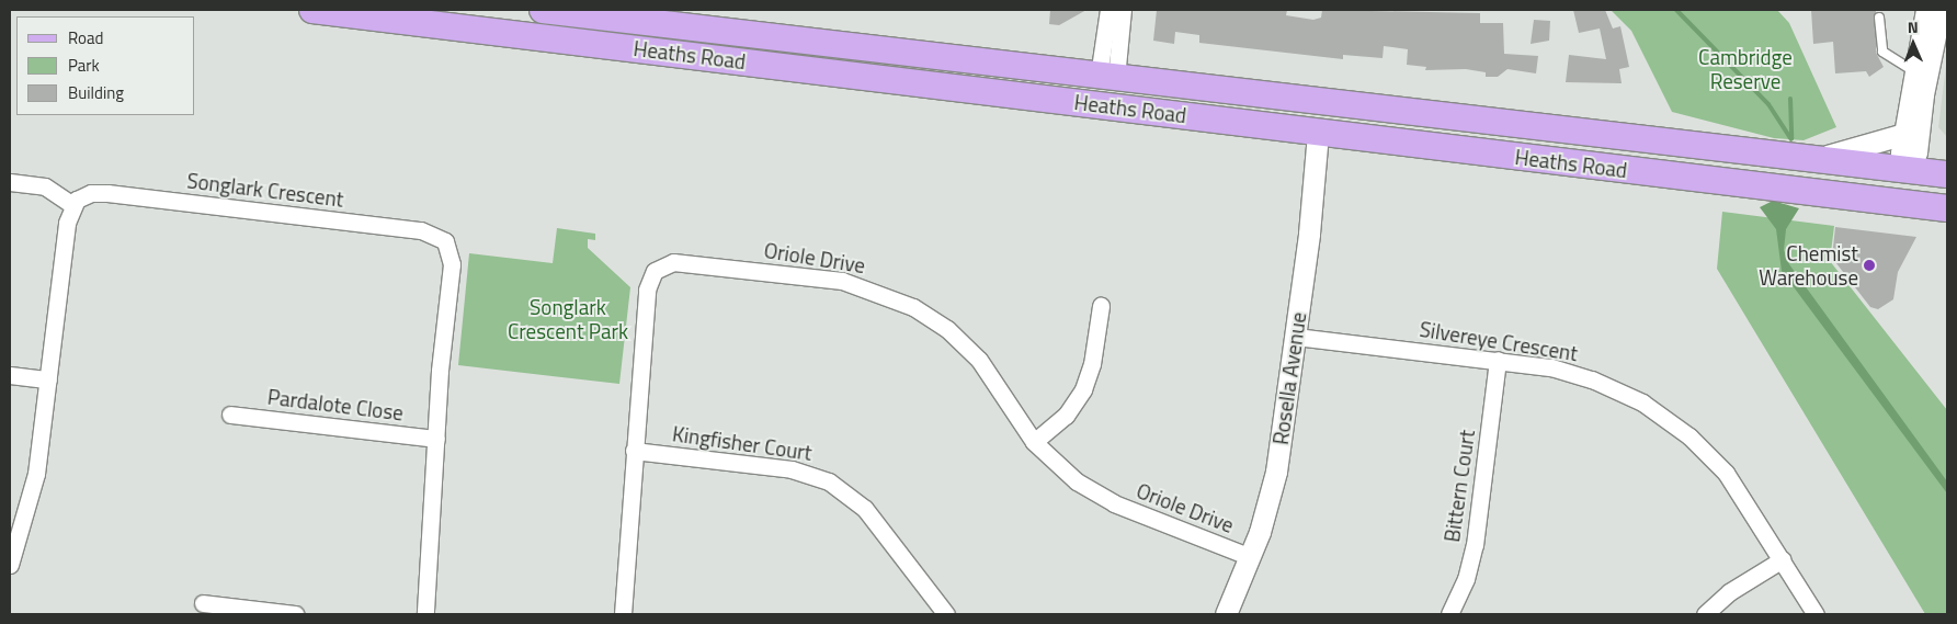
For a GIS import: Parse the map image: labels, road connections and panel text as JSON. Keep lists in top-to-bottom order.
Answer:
{
  "streets": {
    "main road": ["Heaths Road"],
    "street": [
      "Songlark Crescent",
      "Oriole Drive",
      "Silvereye Crescent",
      "Rosella Avenue",
      "Pardalote Close",
      "Kingfisher Court",
      "Bittern Court"
    ]
  },
  "crossings": [
    ["Heaths Road", "Rosella Avenue"],
    ["Songlark Crescent", "Pardalote Close"],
    ["Oriole Drive", "Rosella Avenue"],
    ["Oriole Drive", "Kingfisher Court"],
    ["Silvereye Crescent", "Rosella Avenue"],
    ["Silvereye Crescent", "Bittern Court"]
  ],
  "parks": ["Cambridge Reserve", "Songlark Crescent Park"],
  "places": ["Chemist Warehouse"],
  "legend": ["Road", "Park", "Building"],
  "north": "top"
}
